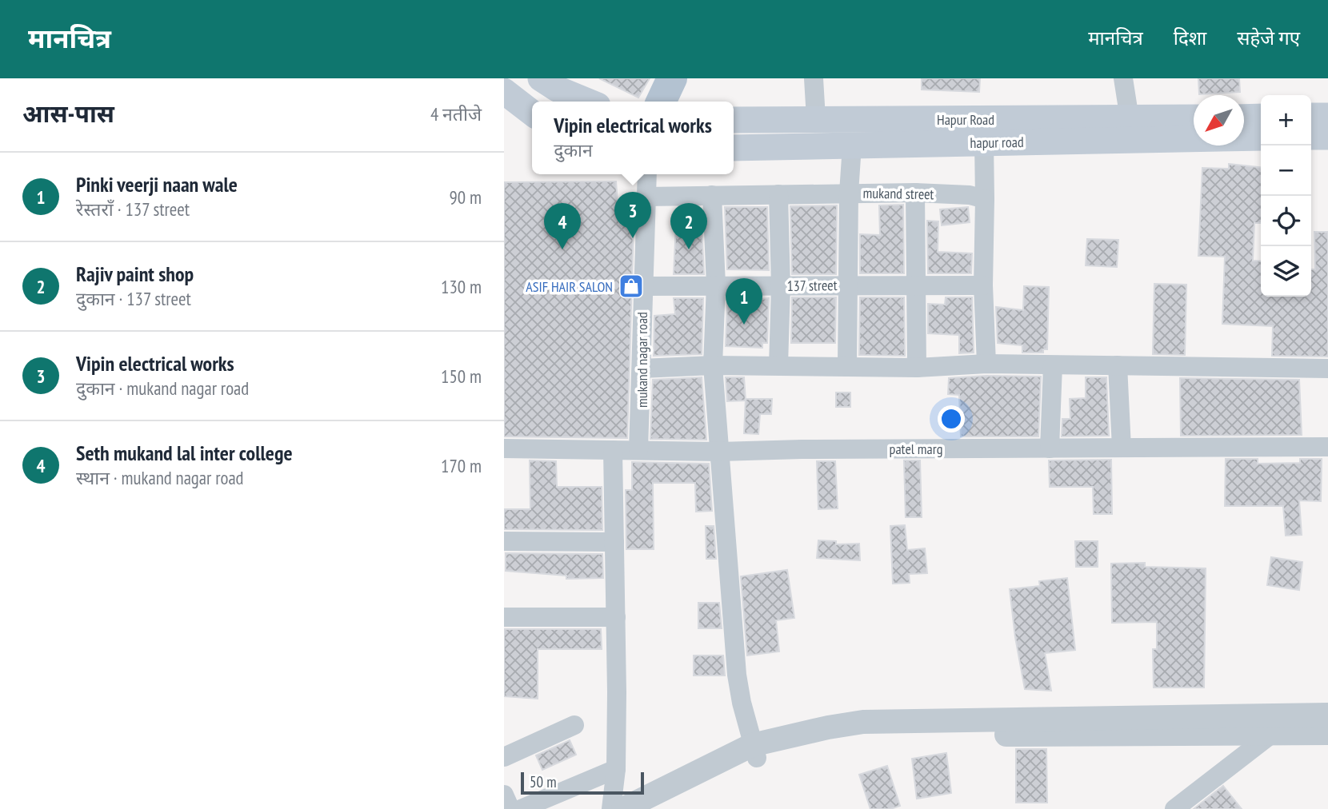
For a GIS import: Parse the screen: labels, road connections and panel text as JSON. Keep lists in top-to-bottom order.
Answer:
{
  "streets": {
    "main road": ["Hapur Road", "hapur road"],
    "street": [
      "mukand street",
      "137 street",
      "mukand nagar road",
      "patel marg"
    ]
  },
  "crossings": [
    ["mukand street", "mukand nagar road"],
    ["137 street", "mukand nagar road"],
    ["mukand nagar road", "patel marg"]
  ],
  "places": {
    "shop": ["ASIF HAIR SALON"]
  },
  "scale_bar": "50 m",
  "north": "bottom left",
  "page": {
    "header": "मानचित्र",
    "nav": ["मानचित्र", "दिशा", "सहेजे गए"],
    "heading": ["आस-पास", "4 नतीजे"],
    "map_buttons": ["+", "−"],
    "popup": ["Vipin electrical works", "दुकान"],
    "list": [
      {
        "mark": "1",
        "name": "Pinki veerji naan wale",
        "note": "रेस्तराँ · 137 street",
        "value": "90 m"
      },
      {
        "mark": "2",
        "name": "Rajiv paint shop",
        "note": "दुकान · 137 street",
        "value": "130 m"
      },
      {
        "mark": "3",
        "name": "Vipin electrical works",
        "note": "दुकान · mukand nagar road",
        "value": "150 m"
      },
      {
        "mark": "4",
        "name": "Seth mukand lal inter college",
        "note": "स्थान · mukand nagar road",
        "value": "170 m"
      }
    ],
    "pins": [
      "3",
      "2",
      "4",
      "1"
    ],
    "scale": "50 m"
  }
}
